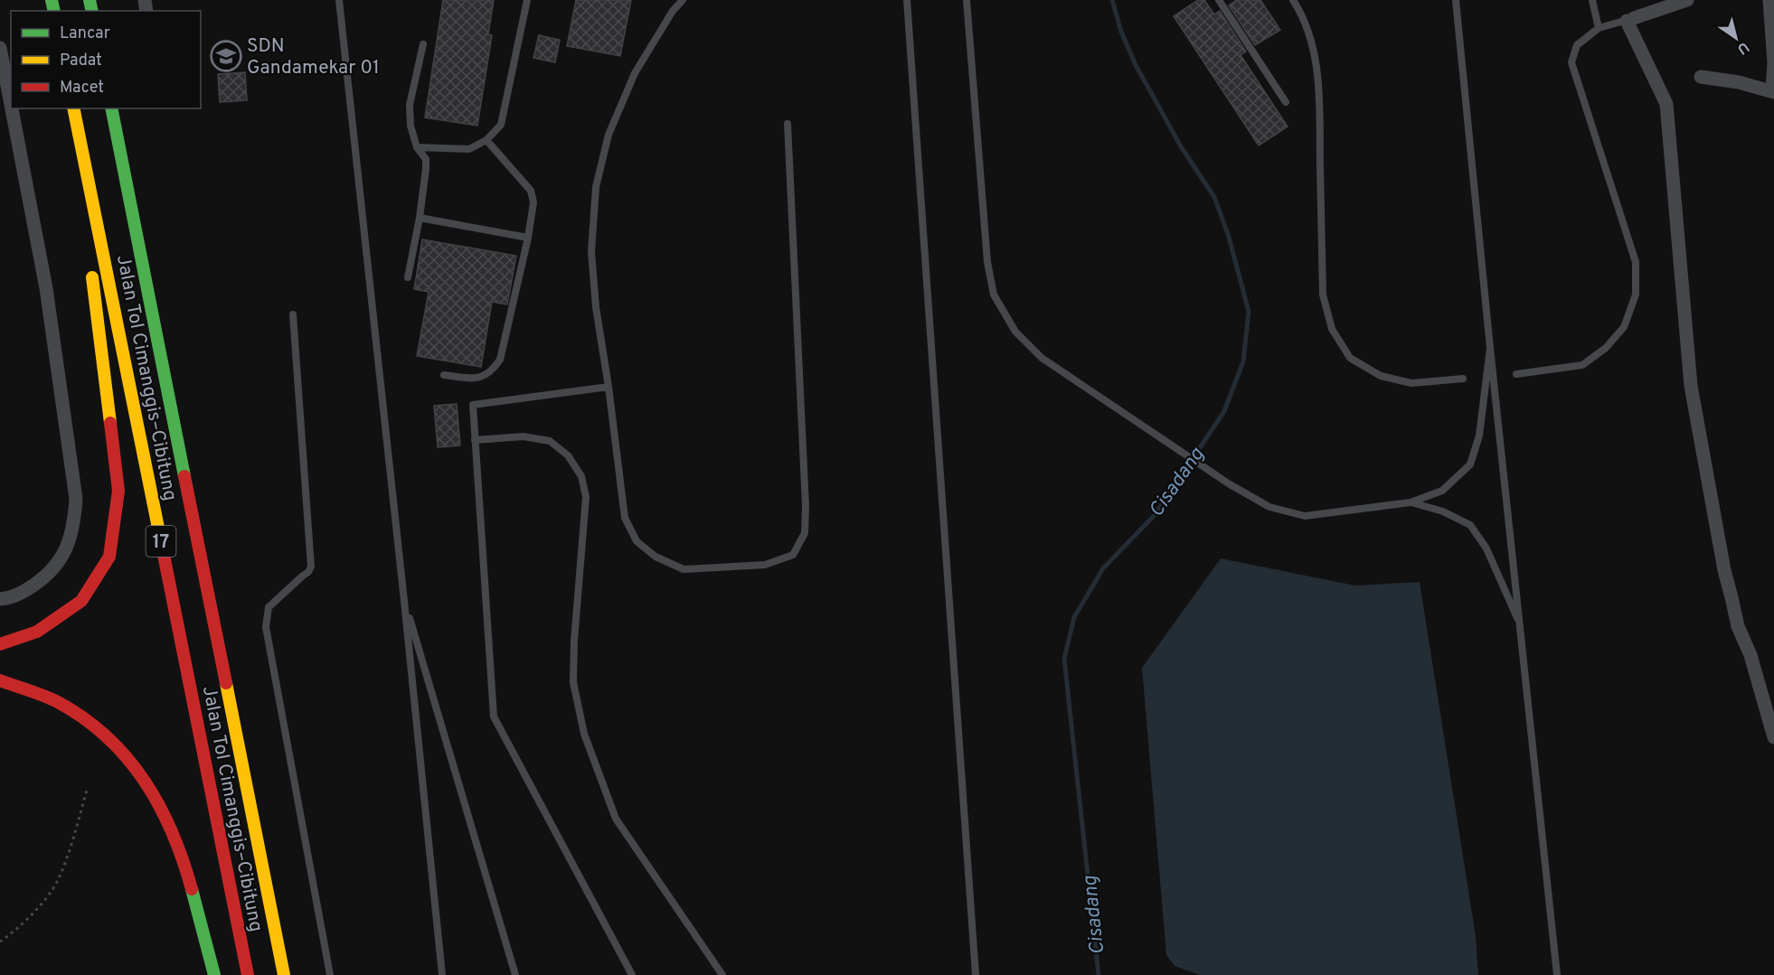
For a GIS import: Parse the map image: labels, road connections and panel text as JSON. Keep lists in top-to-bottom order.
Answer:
{
  "streets": {
    "highway": ["Jalan Tol Cimanggis–Cibitung", "17"]
  },
  "water": ["Cisadang"],
  "places": {
    "school or university": ["SDN Gandamekar 01"]
  },
  "legend": ["Lancar", "Padat", "Macet"],
  "north": "bottom right"
}
